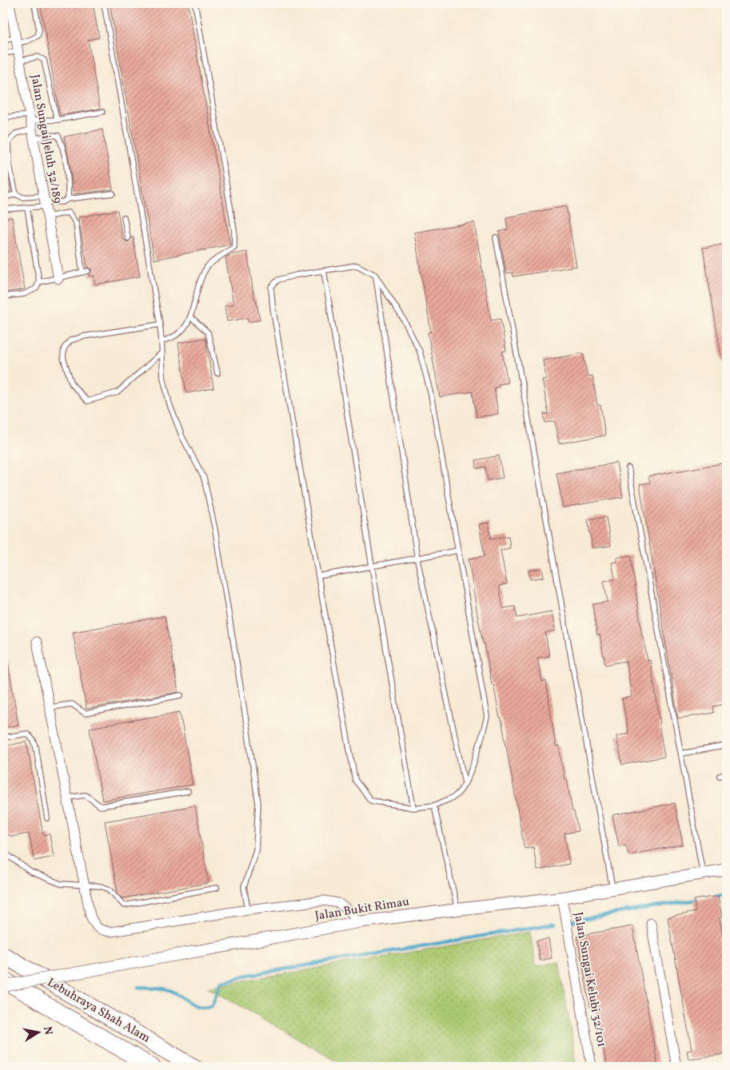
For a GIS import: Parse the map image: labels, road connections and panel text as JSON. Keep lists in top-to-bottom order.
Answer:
{
  "streets": {
    "highway": ["Lebuhraya Shah Alam"],
    "street": ["Jalan Sungai Jeluh 32/189", "Jalan Bukit Rimau", "Jalan Sungai Kelubi 32/101"]
  },
  "crossings": [
    ["Jalan Bukit Rimau", "Jalan Sungai Kelubi 32/101"]
  ],
  "north": "right"
}
